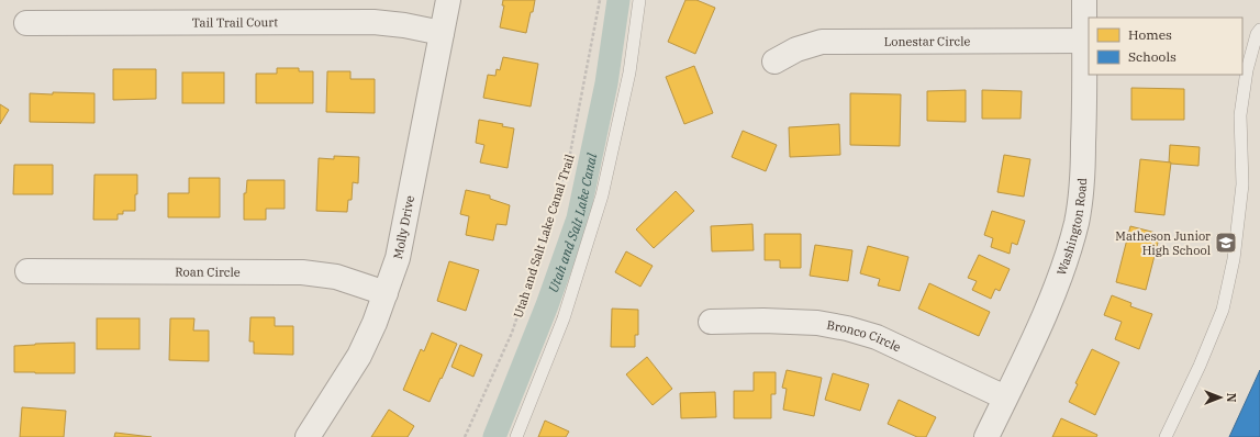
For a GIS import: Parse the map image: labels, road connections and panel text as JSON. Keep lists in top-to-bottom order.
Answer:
{
  "streets": {
    "street": [
      "Tail Trail Court",
      "Lonestar Circle",
      "Washington Road",
      "Molly Drive",
      "Roan Circle",
      "Bronco Circle"
    ],
    "path": ["Utah and Salt Lake Canal Trail"]
  },
  "crossings": [
    ["Tail Trail Court", "Molly Drive"],
    ["Lonestar Circle", "Washington Road"],
    ["Washington Road", "Bronco Circle"],
    ["Molly Drive", "Roan Circle"]
  ],
  "water": ["Utah and Salt Lake Canal"],
  "places": {
    "school or university": ["Matheson Junior High School"]
  },
  "legend": ["Homes", "Schools"],
  "north": "right"
}
